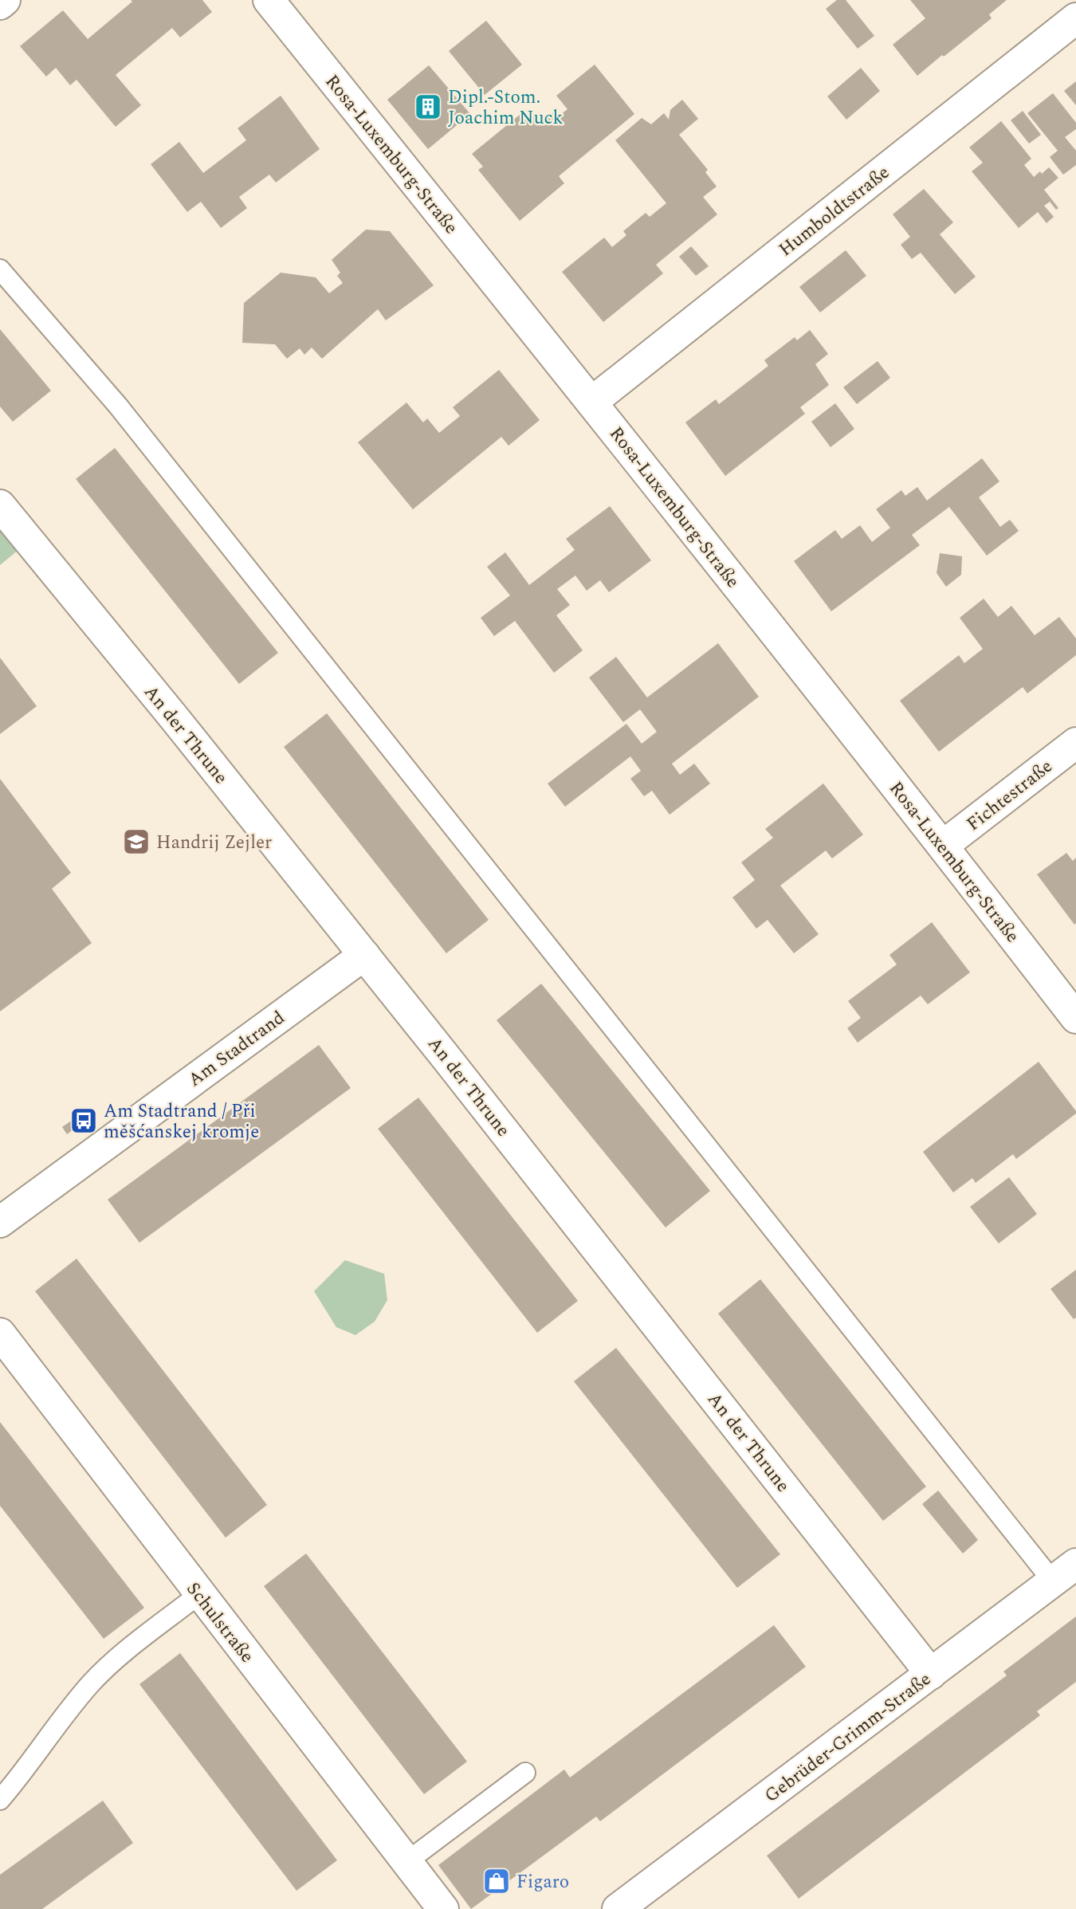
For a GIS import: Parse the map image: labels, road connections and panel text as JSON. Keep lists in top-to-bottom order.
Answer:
{
  "streets": {
    "street": [
      "Rosa-Luxemburg-Straße",
      "Humboldtstraße",
      "An der Thrune",
      "Fichtestraße",
      "Am Stadtrand",
      "Schulstraße",
      "Gebrüder-Grimm-Straße"
    ]
  },
  "crossings": [
    ["Rosa-Luxemburg-Straße", "Humboldtstraße"],
    ["Rosa-Luxemburg-Straße", "Fichtestraße"],
    ["An der Thrune", "Am Stadtrand"],
    ["An der Thrune", "Gebrüder-Grimm-Straße"]
  ],
  "places": {
    "building": ["Dipl.-Stom. Joachim Nuck"],
    "school or university": ["Handrij Zejler"],
    "bus stop": ["Am Stadtrand / Při měšćanskej kromje"],
    "shop": ["Figaro"]
  }
}
